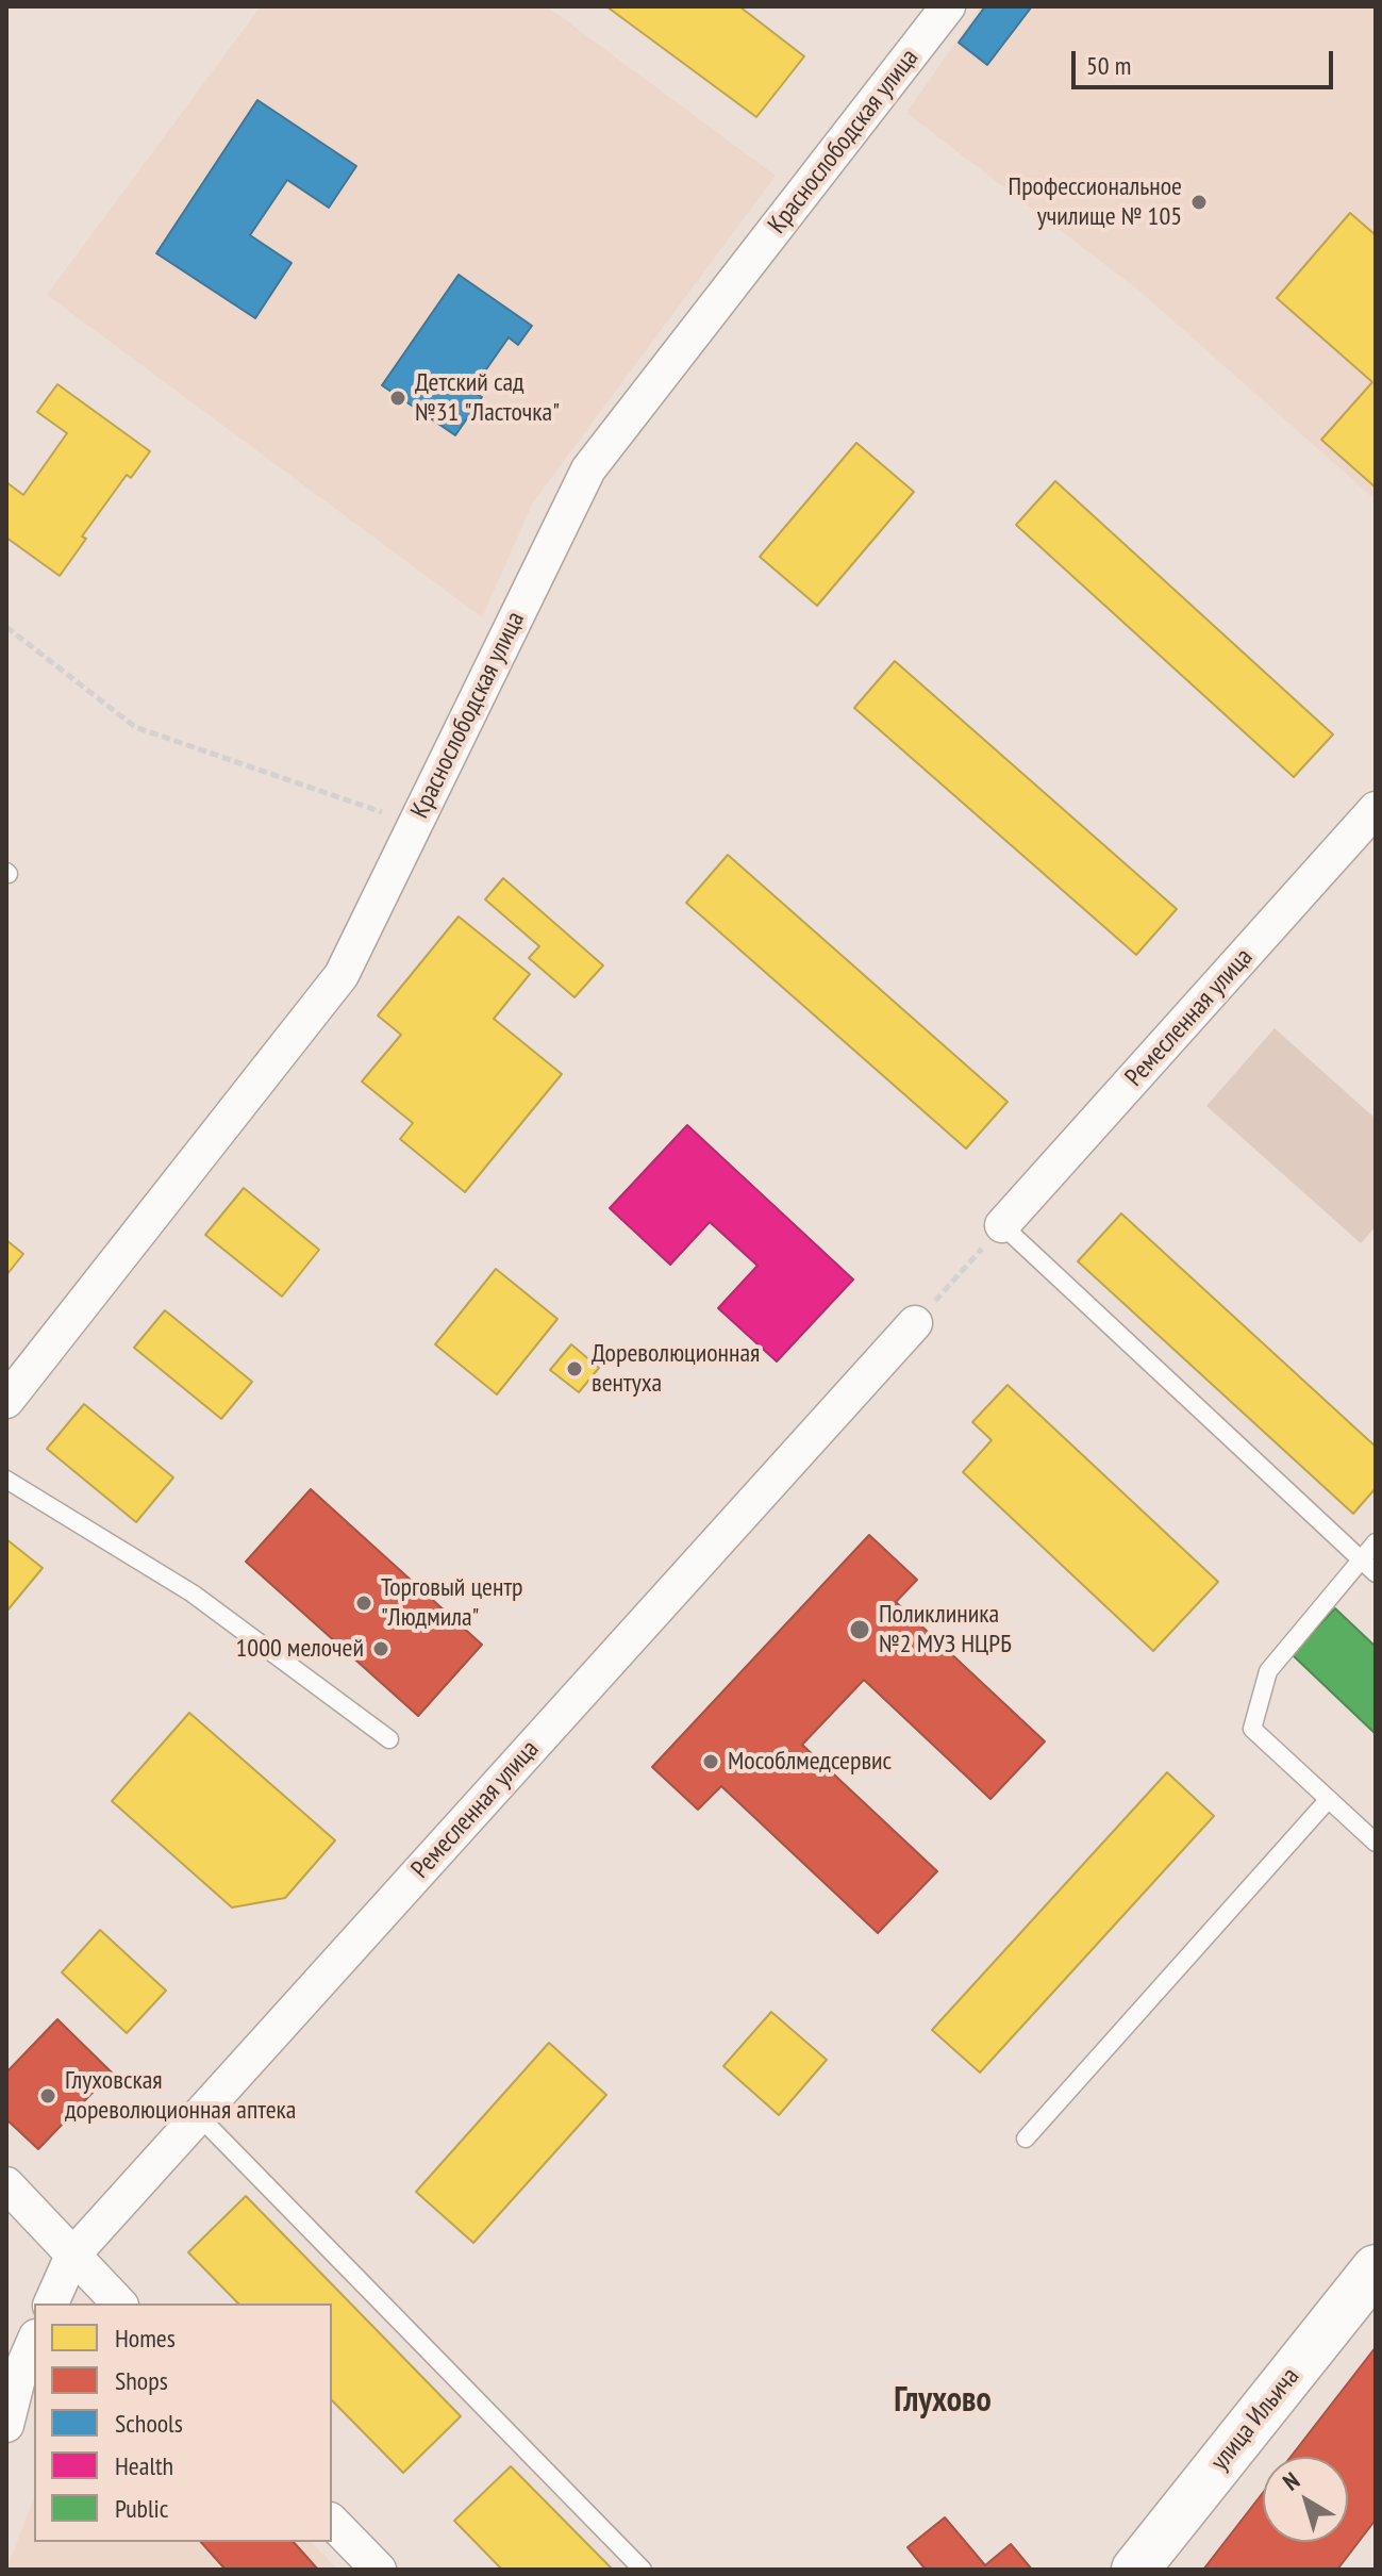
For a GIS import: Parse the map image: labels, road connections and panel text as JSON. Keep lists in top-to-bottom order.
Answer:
{
  "streets": {
    "main road": ["улица Ильича"],
    "street": ["Краснослободская улица", "Ремесленная улица"]
  },
  "districts": ["Глухово"],
  "places": [
    "Профессиональное училище № 105",
    "Детский сад №31 \"Ласточка\"",
    "Дореволюционная вентуха",
    "Торговый центр \"Людмила\"",
    "Поликлиника №2 МУЗ НЦРБ",
    "1000 мелочей",
    "Мособлмедсервис",
    "Глуховская дореволюционная аптека"
  ],
  "legend": [
    "Homes",
    "Shops",
    "Schools",
    "Health",
    "Public"
  ],
  "scale_bar": "50 m",
  "north": "top left"
}
